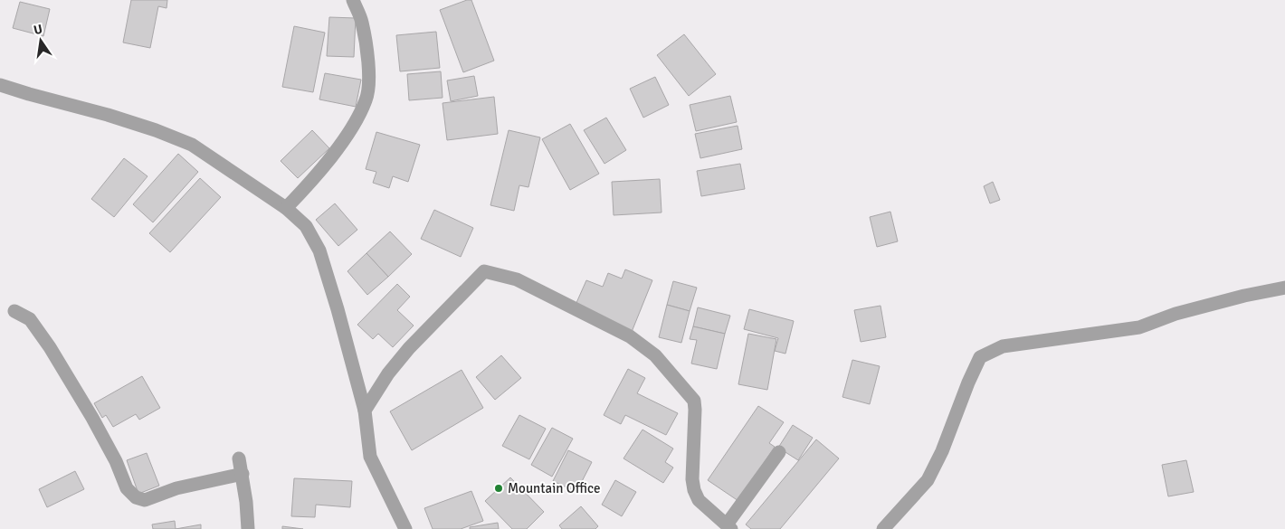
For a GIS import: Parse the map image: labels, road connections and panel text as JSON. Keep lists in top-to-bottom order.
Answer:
{
  "places": ["Mountain Office"],
  "north": "top"
}
